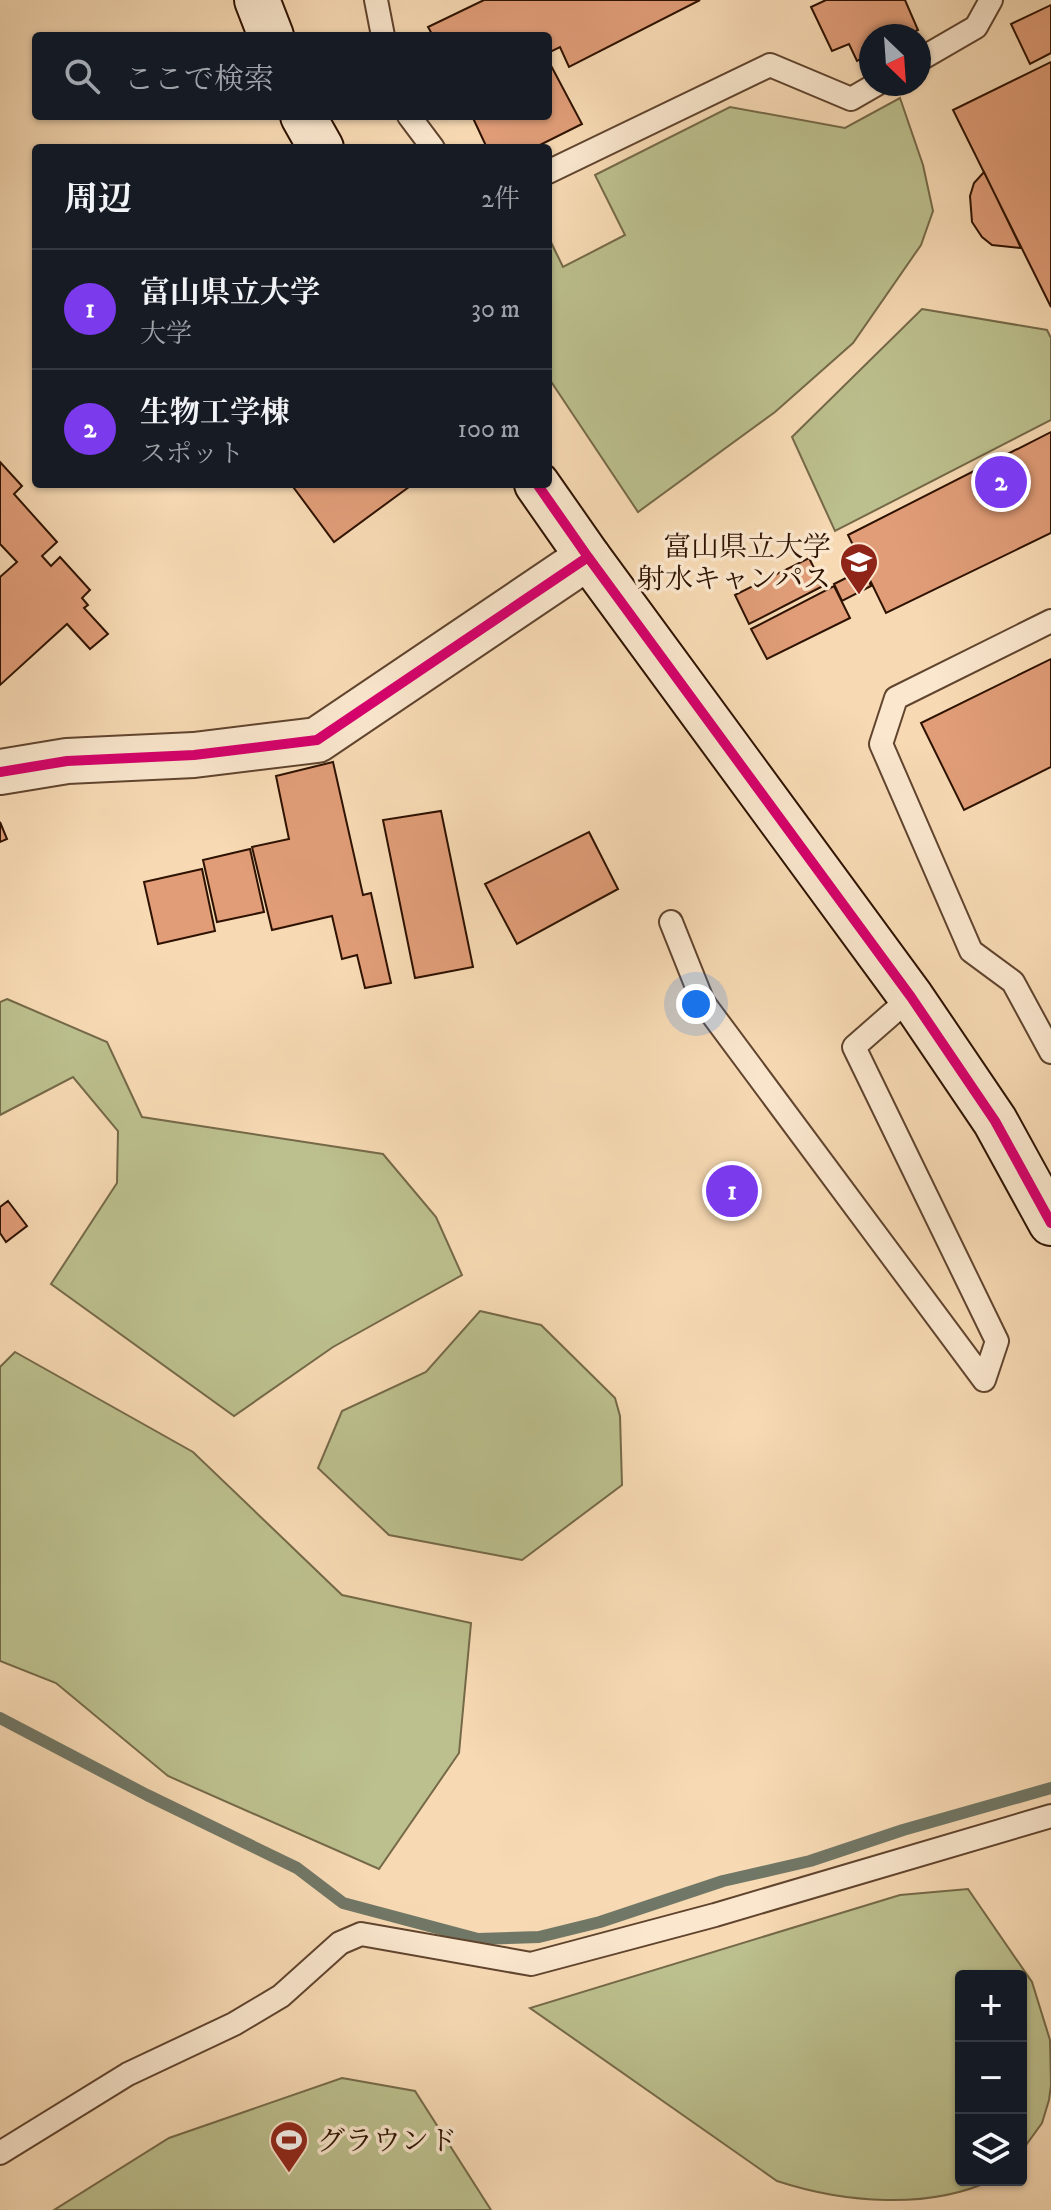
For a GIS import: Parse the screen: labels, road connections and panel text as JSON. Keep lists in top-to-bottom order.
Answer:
{
  "places": {
    "school or university": ["富山県立大学 射水キャンパス"],
    "sports": ["グラウンド"]
  },
  "north": "bottom right",
  "page": {
    "search": "ここで検索",
    "heading": ["周辺", "2件"],
    "list": [
      {
        "mark": "1",
        "name": "富山県立大学",
        "note": "大学",
        "value": "30 m"
      },
      {
        "mark": "2",
        "name": "生物工学棟",
        "note": "スポット",
        "value": "100 m"
      }
    ],
    "pins": ["2", "1"],
    "map_buttons": ["+", "−"]
  }
}
